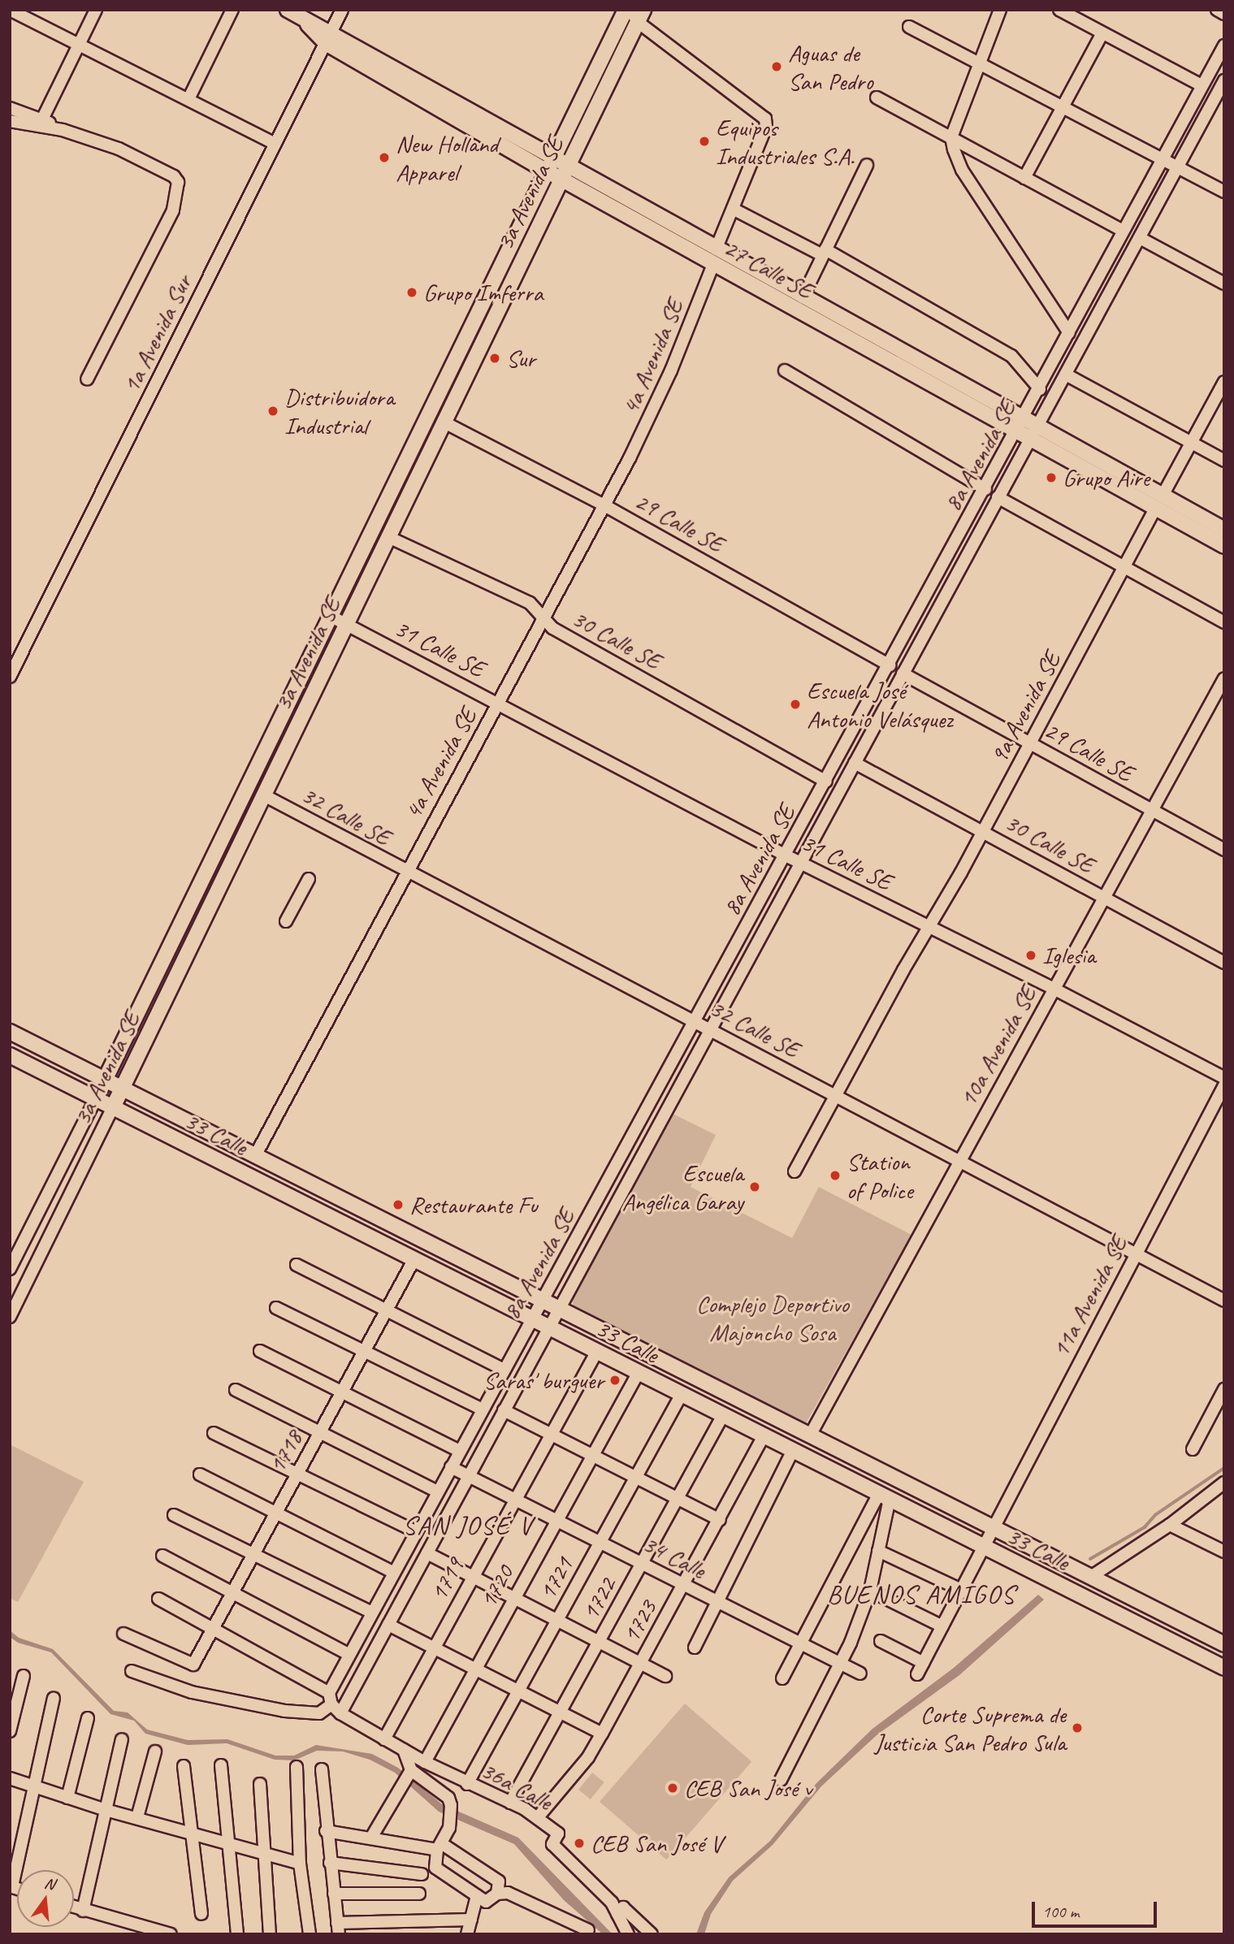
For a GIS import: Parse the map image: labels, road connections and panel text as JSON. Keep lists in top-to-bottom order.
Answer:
{
  "streets": {
    "main road": ["3a Avenida SE", "27 Calle SE", "33 Calle"],
    "street": [
      "1a Avenida Sur",
      "4a Avenida SE",
      "8a Avenida SE",
      "29 Calle SE",
      "30 Calle SE",
      "31 Calle SE",
      "9a Avenida SE",
      "32 Calle SE",
      "10a Avenida SE",
      "11a Avenida SE",
      "1718",
      "34 Calle",
      "1721",
      "1719",
      "1720",
      "1722",
      "1723",
      "36a Calle"
    ]
  },
  "crossings": [
    ["3a Avenida SE", "27 Calle SE"],
    ["3a Avenida SE", "29 Calle SE"],
    ["3a Avenida SE", "30 Calle SE"],
    ["3a Avenida SE", "31 Calle SE"],
    ["3a Avenida SE", "32 Calle SE"],
    ["3a Avenida SE", "33 Calle"],
    ["27 Calle SE", "1a Avenida Sur"],
    ["27 Calle SE", "4a Avenida SE"],
    ["27 Calle SE", "8a Avenida SE"],
    ["27 Calle SE", "9a Avenida SE"],
    ["4a Avenida SE", "29 Calle SE"],
    ["4a Avenida SE", "30 Calle SE"],
    ["4a Avenida SE", "31 Calle SE"],
    ["4a Avenida SE", "32 Calle SE"],
    ["4a Avenida SE", "33 Calle"],
    ["8a Avenida SE", "29 Calle SE"],
    ["8a Avenida SE", "30 Calle SE"],
    ["8a Avenida SE", "31 Calle SE"],
    ["8a Avenida SE", "32 Calle SE"],
    ["8a Avenida SE", "33 Calle"],
    ["8a Avenida SE", "34 Calle"],
    ["8a Avenida SE", "36a Calle"],
    ["29 Calle SE", "9a Avenida SE"],
    ["29 Calle SE", "10a Avenida SE"],
    ["30 Calle SE", "9a Avenida SE"],
    ["30 Calle SE", "10a Avenida SE"],
    ["31 Calle SE", "9a Avenida SE"],
    ["31 Calle SE", "10a Avenida SE"],
    ["9a Avenida SE", "32 Calle SE"],
    ["32 Calle SE", "10a Avenida SE"],
    ["32 Calle SE", "11a Avenida SE"],
    ["10a Avenida SE", "33 Calle"],
    ["33 Calle", "11a Avenida SE"],
    ["33 Calle", "1718"],
    ["33 Calle", "1721"],
    ["33 Calle", "1719"],
    ["33 Calle", "1720"],
    ["33 Calle", "1722"],
    ["33 Calle", "1723"],
    ["1718", "36a Calle"],
    ["34 Calle", "1721"],
    ["34 Calle", "1719"],
    ["34 Calle", "1720"],
    ["34 Calle", "1722"],
    ["34 Calle", "1723"],
    ["1721", "36a Calle"],
    ["1719", "36a Calle"],
    ["1720", "36a Calle"],
    ["1722", "36a Calle"],
    ["1723", "36a Calle"]
  ],
  "districts": ["SAN JOSÉ V", "BUENOS AMIGOS"],
  "parks": ["Complejo Deportivo Majoncho Sosa"],
  "places": [
    "Aguas de San Pedro",
    "Equipos Industriales S.A.",
    "New Holland Apparel",
    "Grupo Imferra",
    "Sur",
    "Distribuidora Industrial",
    "Grupo Aire",
    "Escuela José Antonio Velásquez",
    "Iglesia",
    "Station of Police",
    "Escuela Angélica Garay",
    "Restaurante Fu",
    "Saras' burguer",
    "Corte Suprema de Justicia San Pedro Sula",
    "CEB San José v",
    "CEB San José V"
  ],
  "scale_bar": "100 m",
  "north": "top"
}
